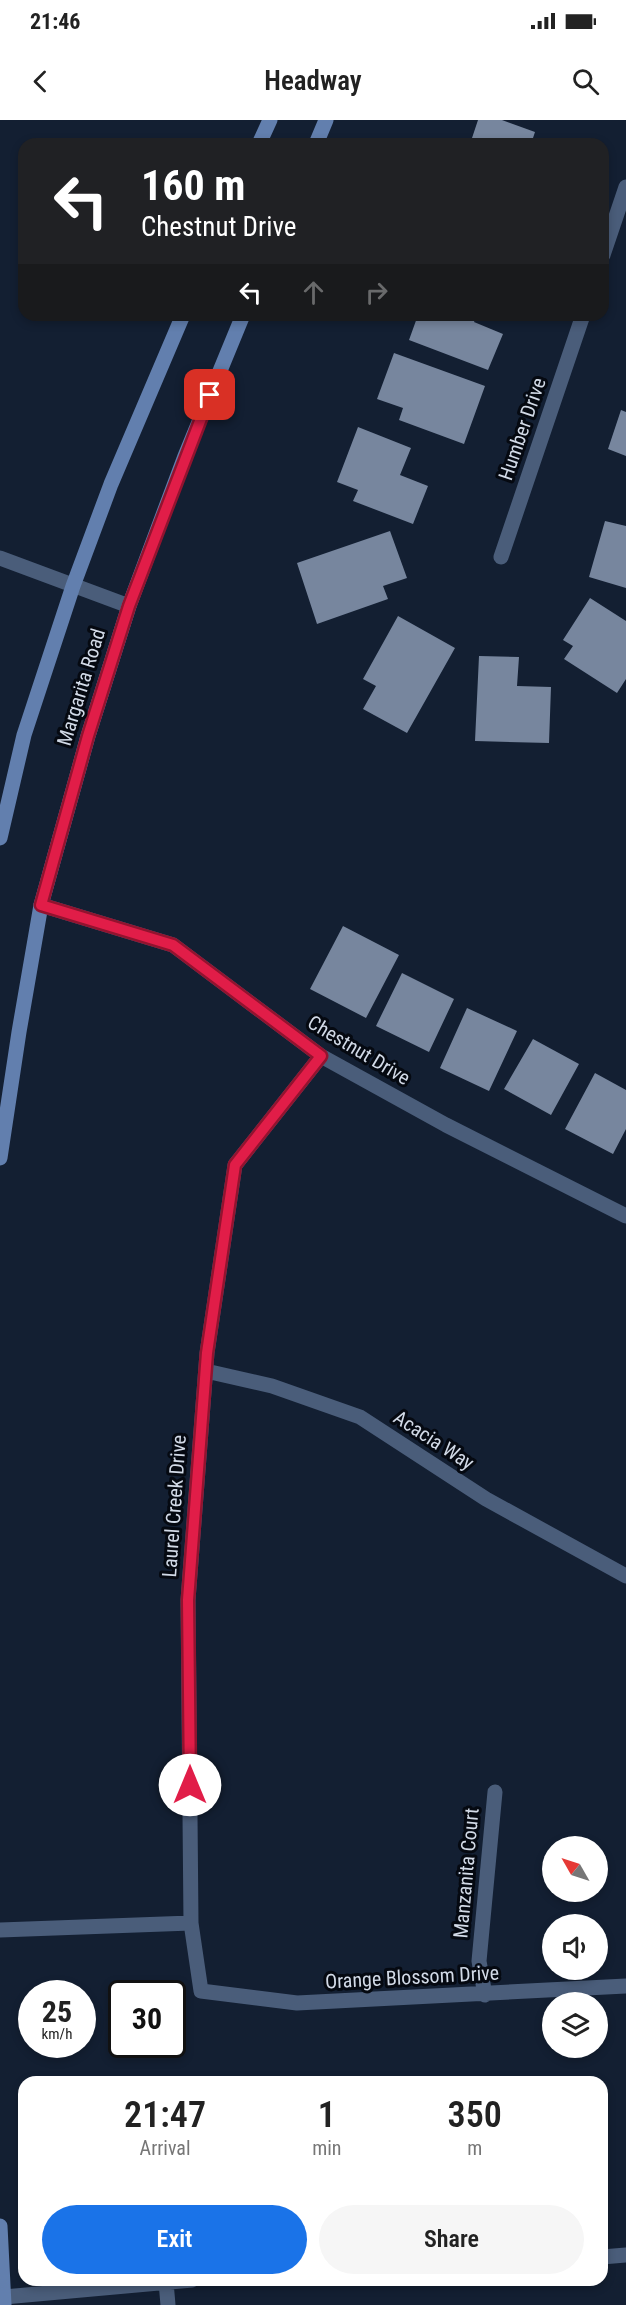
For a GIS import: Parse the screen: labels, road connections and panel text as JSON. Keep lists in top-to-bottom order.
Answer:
{
  "streets": {
    "main road": ["Margarita Road"],
    "street": [
      "Humber Drive",
      "Chestnut Drive",
      "Acacia Way",
      "Laurel Creek Drive",
      "Manzanita Court",
      "Orange Blossom Drive"
    ]
  },
  "crossings": [
    ["Margarita Road", "Chestnut Drive"],
    ["Chestnut Drive", "Laurel Creek Drive"],
    ["Acacia Way", "Laurel Creek Drive"],
    ["Laurel Creek Drive", "Orange Blossom Drive"],
    ["Manzanita Court", "Orange Blossom Drive"]
  ],
  "north": "top left",
  "page": {
    "status": "21:46",
    "header": "Headway",
    "turn": ["160 m", "Chestnut Drive"],
    "speed": "25 km/h",
    "limit": "30",
    "eta": [
      "21:47",
      "Arrival",
      "1",
      "min",
      "350",
      "m"
    ],
    "buttons": ["Exit", "Share"]
  }
}
